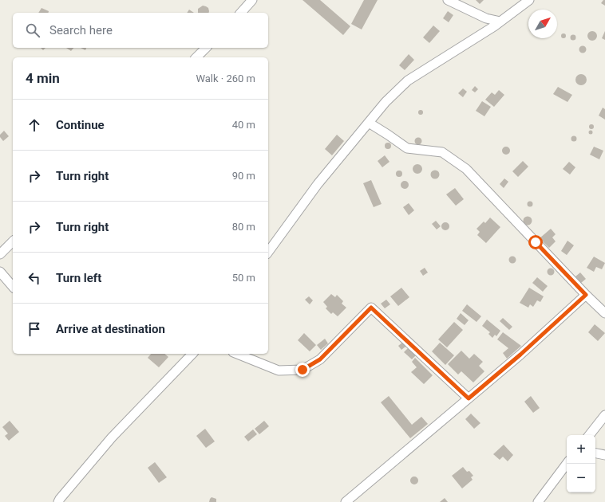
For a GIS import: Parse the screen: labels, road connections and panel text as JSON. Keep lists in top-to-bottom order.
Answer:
{
  "north": "top right",
  "page": {
    "search": "Search here",
    "heading": ["4 min", "Walk · 260 m"],
    "list": [
      ["Continue", "40 m"],
      ["Turn right", "90 m"],
      ["Turn right", "80 m"],
      ["Turn left", "50 m"],
      "Arrive at destination"
    ],
    "map_buttons": ["+", "−"]
  }
}
